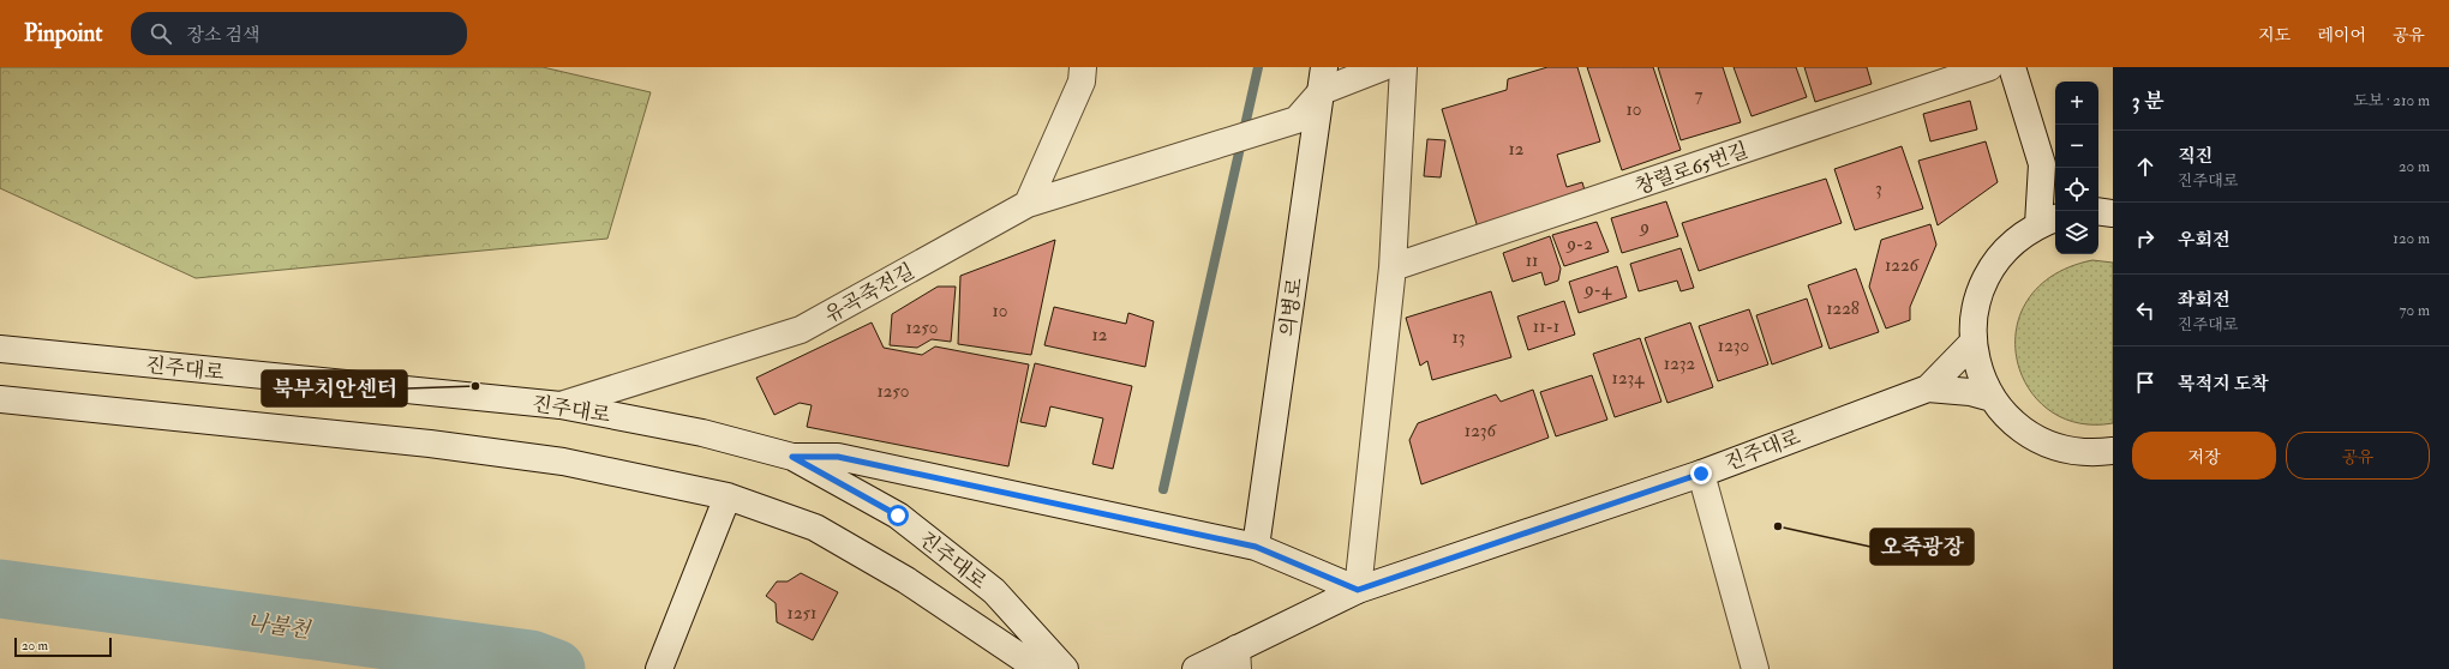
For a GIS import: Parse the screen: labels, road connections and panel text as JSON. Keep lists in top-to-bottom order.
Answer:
{
  "streets": {
    "street": [
      "창렬로65번길",
      "유곡죽전길",
      "의병로",
      "진주대로"
    ]
  },
  "crossings": [
    ["유곡죽전길", "의병로"],
    ["유곡죽전길", "진주대로"]
  ],
  "water": ["나불천"],
  "places": ["북부치안센터", "오죽광장"],
  "house_numbers": [
    "7",
    "10",
    "12",
    "3",
    "9",
    "9-2",
    "11",
    "1226",
    "9-4",
    "1228",
    "10",
    "11-1",
    "1250",
    "12",
    "13",
    "1230",
    "1232",
    "1234",
    "1250",
    "1236",
    "1251"
  ],
  "scale_bar": "20 m",
  "page": {
    "header": "Pinpoint",
    "search": "장소 검색",
    "nav": ["지도", "레이어", "공유"],
    "heading": ["3 분", "도보 · 210 m"],
    "map_buttons": ["+", "−"],
    "list": [
      ["직진", "진주대로", "20 m"],
      ["우회전", "120 m"],
      ["좌회전", "진주대로", "70 m"],
      "목적지 도착"
    ],
    "buttons": ["저장", "공유"],
    "scale": "20 m"
  }
}
